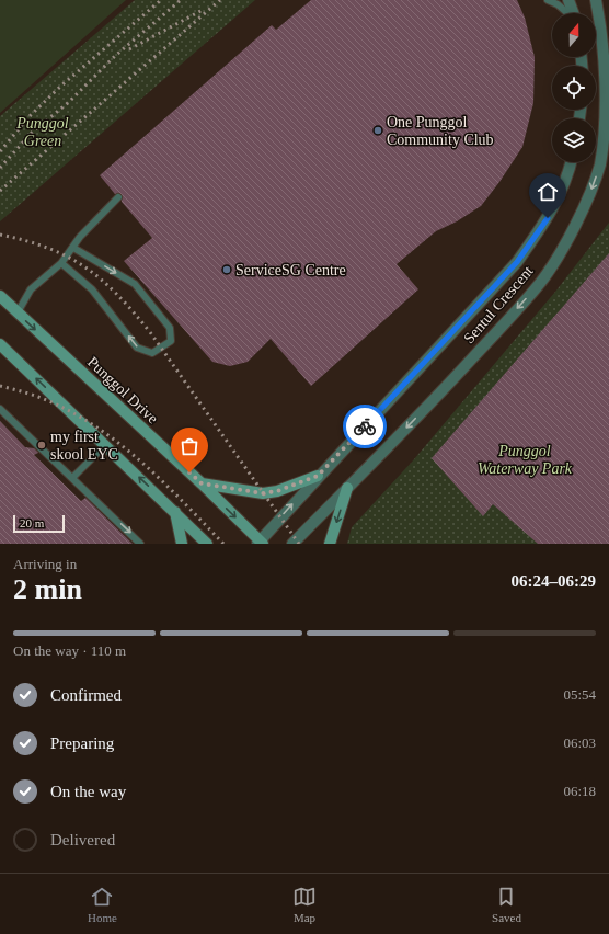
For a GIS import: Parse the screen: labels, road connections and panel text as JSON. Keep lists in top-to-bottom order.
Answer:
{
  "streets": {
    "street": ["Sentul Crescent", "Punggol Drive"]
  },
  "crossings": [
    ["Sentul Crescent", "Punggol Drive"]
  ],
  "parks": ["Punggol Green", "Punggol Waterway Park"],
  "places": ["One Punggol Community Club", "ServiceSG Centre", "my first skool EYC"],
  "scale_bar": "20 m",
  "north": "top",
  "page": {
    "scale": "20 m",
    "heading": ["2 min", "Arriving in", "06:24–06:29"],
    "bar": "On the way · 110 m",
    "list": [
      ["Confirmed", "05:54"],
      ["Preparing", "06:03"],
      ["On the way", "06:18"],
      "Delivered"
    ],
    "tabs": ["Home", "Map", "Saved"]
  }
}
